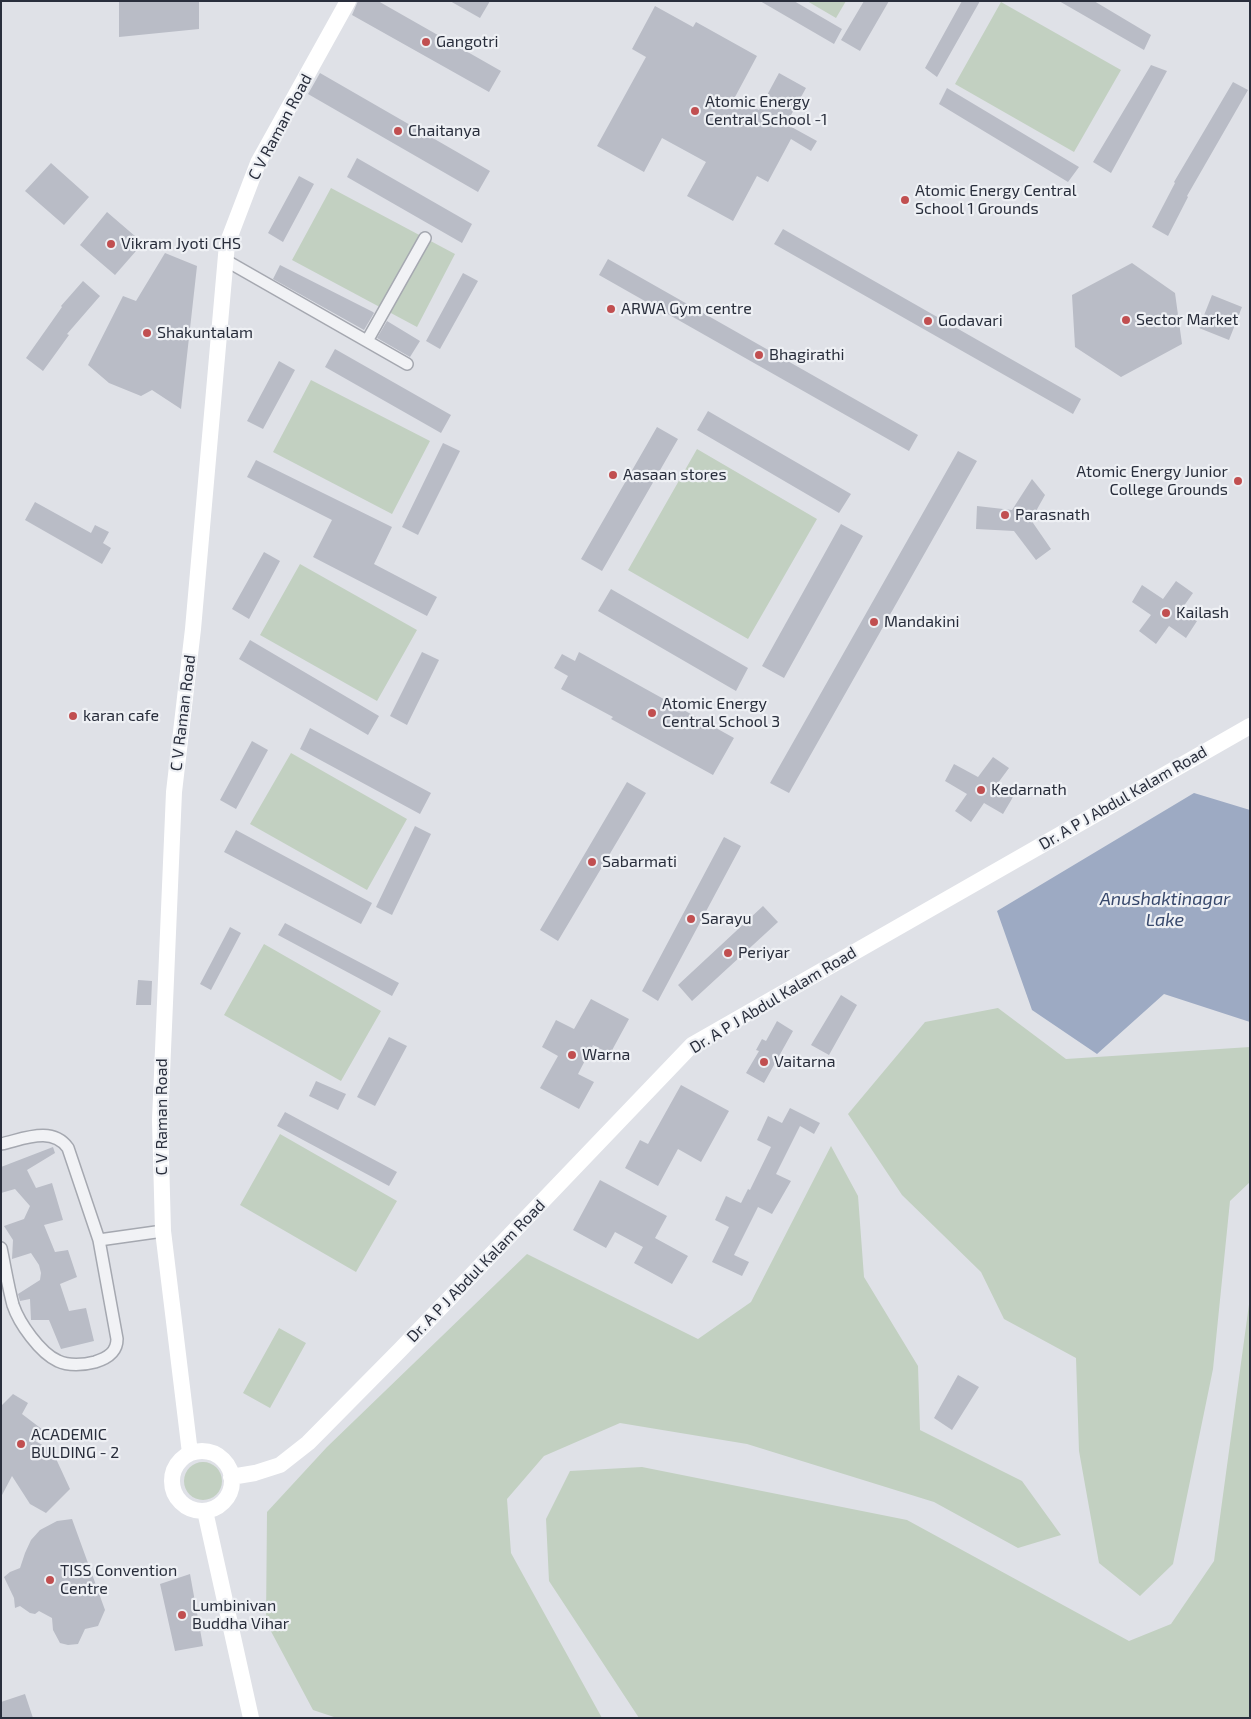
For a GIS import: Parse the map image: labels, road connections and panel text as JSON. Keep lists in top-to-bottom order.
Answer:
{
  "streets": {
    "street": ["C V Raman Road", "Dr. A P J Abdul Kalam Road"]
  },
  "crossings": [
    ["C V Raman Road", "Dr. A P J Abdul Kalam Road"]
  ],
  "water": ["Anushaktinagar Lake"],
  "places": [
    "Gangotri",
    "Atomic Energy Central School -1",
    "Chaitanya",
    "Atomic Energy Central School 1 Grounds",
    "Vikram Jyoti CHS",
    "ARWA Gym centre",
    "Sector Market",
    "Godavari",
    "Shakuntalam",
    "Bhagirathi",
    "Aasaan stores",
    "Atomic Energy Junior College Grounds",
    "Parasnath",
    "Kailash",
    "Mandakini",
    "Atomic Energy Central School 3",
    "karan cafe",
    "Kedarnath",
    "Sabarmati",
    "Sarayu",
    "Periyar",
    "Warna",
    "Vaitarna",
    "ACADEMIC BULDING - 2",
    "TISS Convention Centre",
    "Lumbinivan Buddha Vihar"
  ]
}
